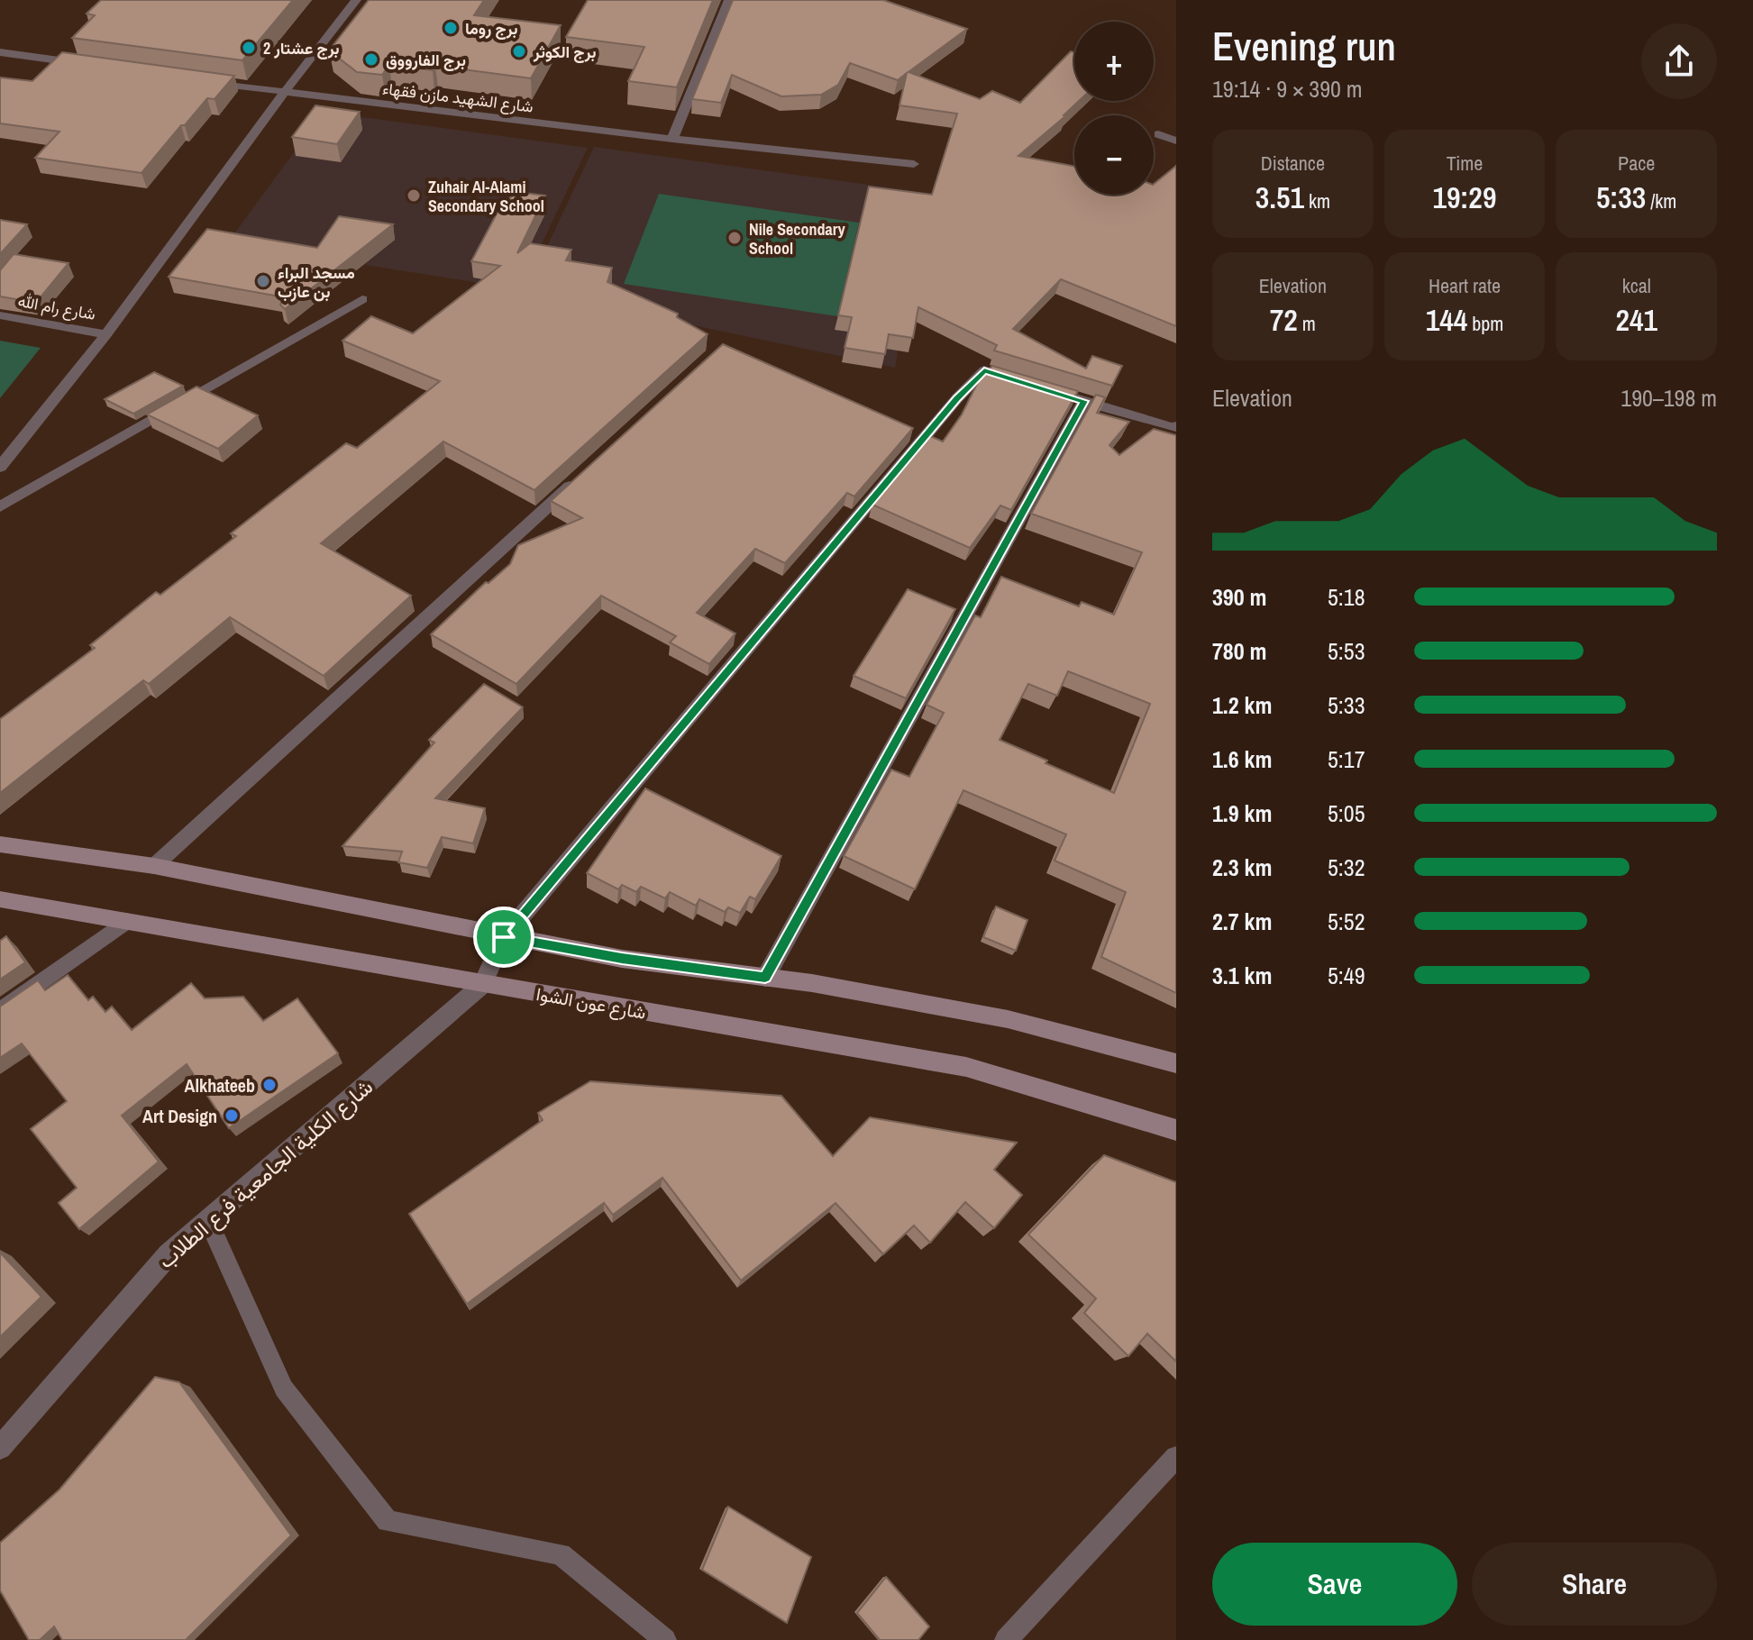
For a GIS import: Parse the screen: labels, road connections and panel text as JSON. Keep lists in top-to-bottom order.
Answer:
{
  "streets": {
    "main road": ["شارع عون الشوا"],
    "street": ["شارع الشهيد مازن فقهاء", "شارع رام الله", "شارع الكلية الجامعية فرع الطلاب"]
  },
  "crossings": [
    ["شارع عون الشوا", "شارع الكلية الجامعية فرع الطلاب"]
  ],
  "places": [
    "برج روما",
    "برج عشتار 2",
    "برج الكوثر",
    "برج الفارووق",
    "Zuhair Al-Alami Secondary School",
    "Nile Secondary School",
    "مسجد البراء بن عازب",
    "Alkhateeb",
    "Art Design"
  ],
  "page": {
    "heading": ["Evening run", "19:14 · 9 × 390 m"],
    "map_buttons": ["+", "−"],
    "stats": [
      ["Distance", "3.51 km"],
      ["Time", "19:29"],
      ["Pace", "5:33 /km"],
      ["Elevation", "72 m"],
      ["Heart rate", "144 bpm"],
      ["kcal", "241"]
    ],
    "chart": ["Elevation", "190–198 m"],
    "list": [
      {
        "name": "390 m",
        "note": "5:18"
      },
      {
        "name": "780 m",
        "note": "5:53"
      },
      {
        "name": "1.2 km",
        "note": "5:33"
      },
      {
        "name": "1.6 km",
        "note": "5:17"
      },
      {
        "name": "1.9 km",
        "note": "5:05"
      },
      {
        "name": "2.3 km",
        "note": "5:32"
      },
      {
        "name": "2.7 km",
        "note": "5:52"
      },
      {
        "name": "3.1 km",
        "note": "5:49"
      }
    ],
    "buttons": ["Save", "Share"]
  }
}
